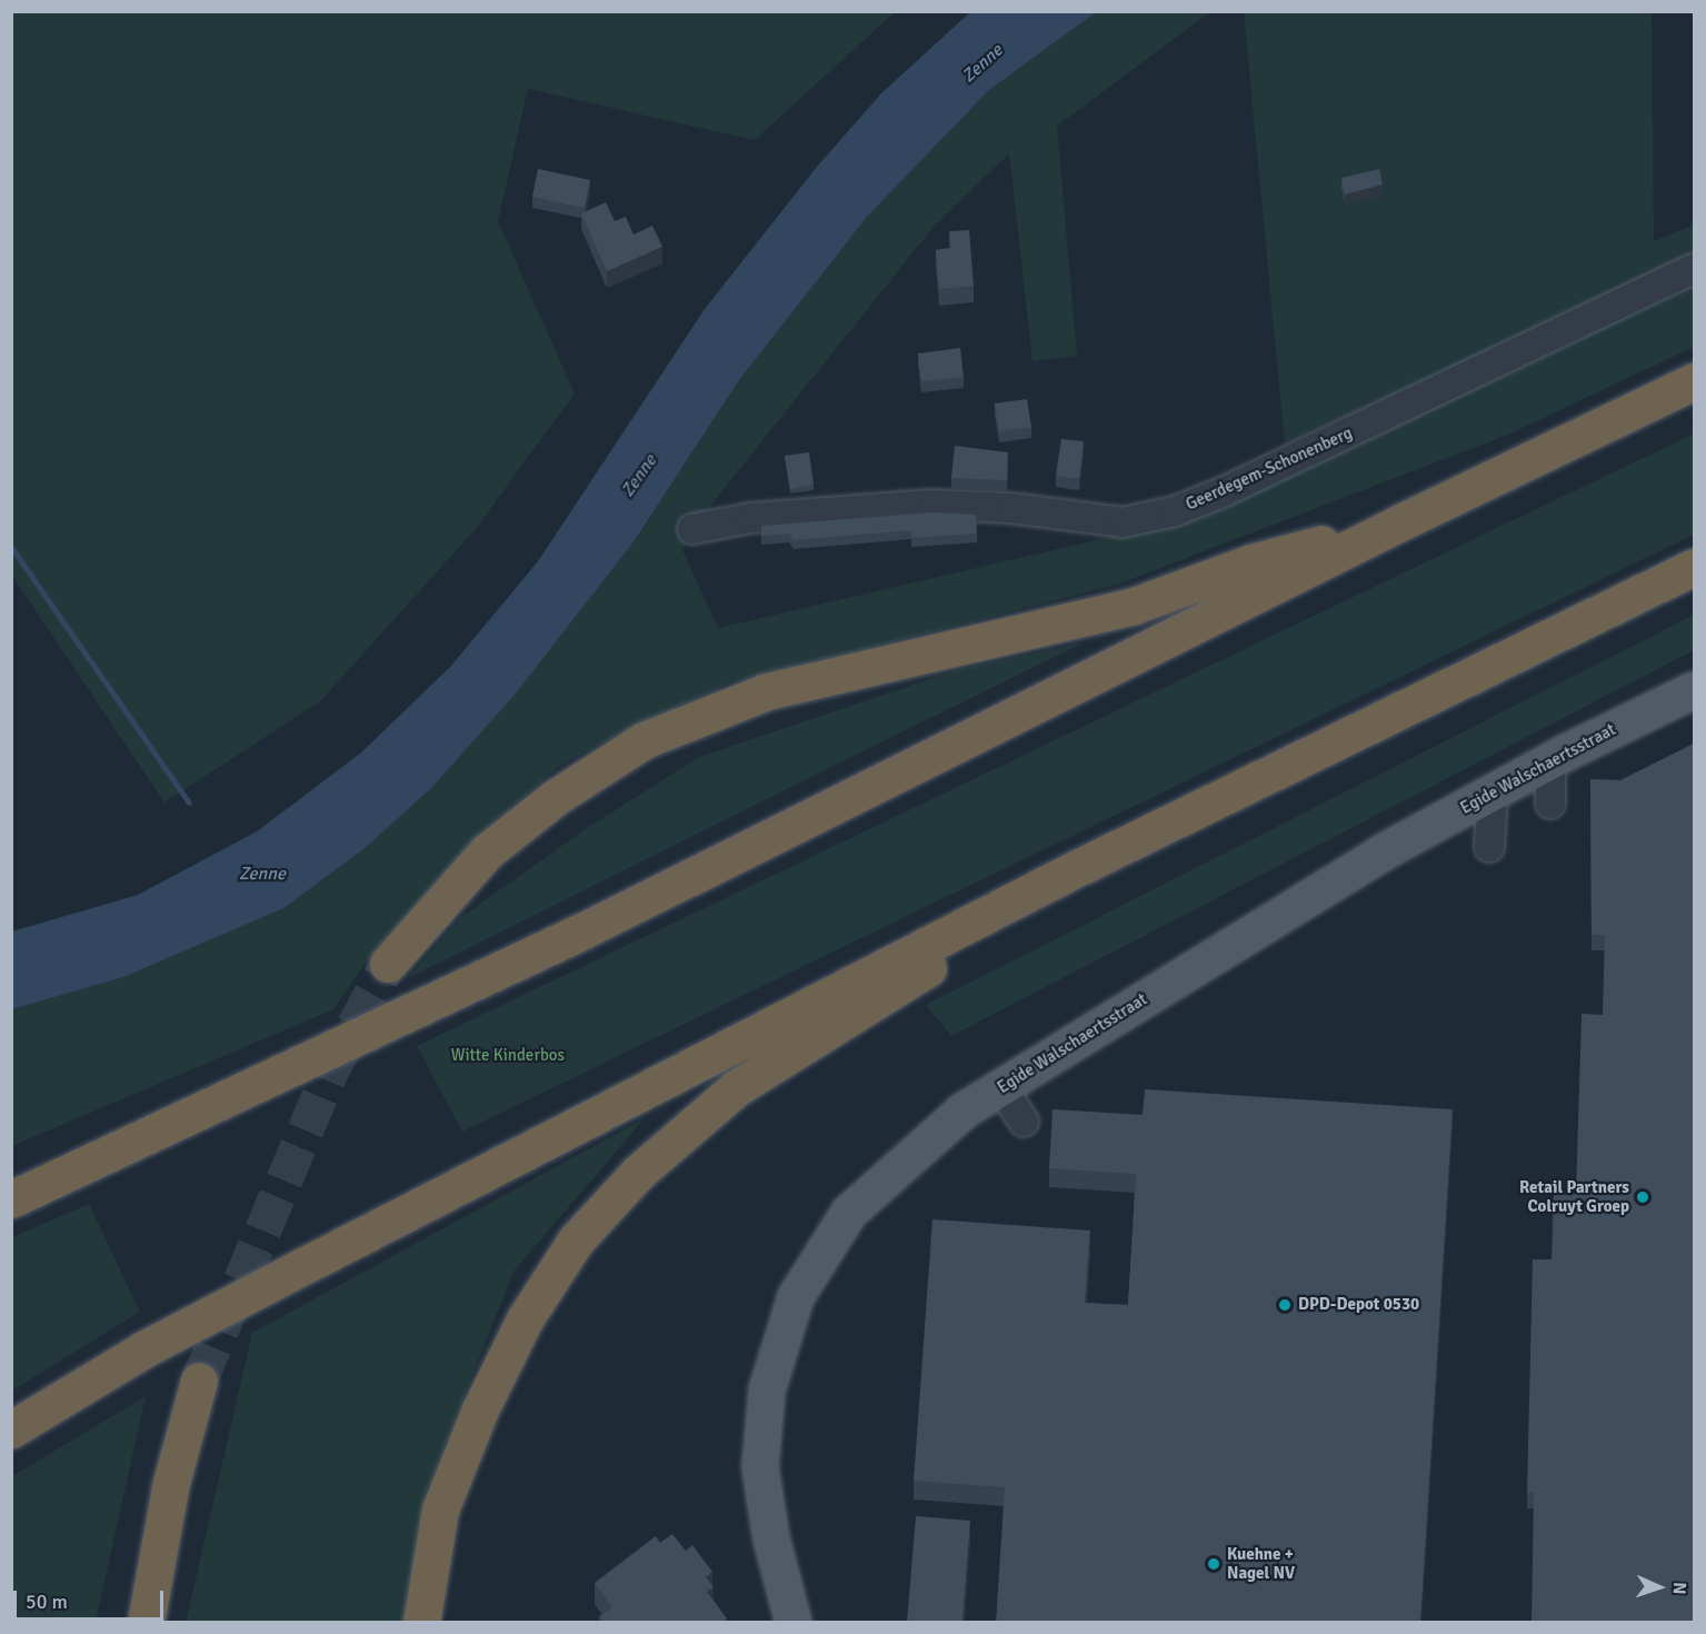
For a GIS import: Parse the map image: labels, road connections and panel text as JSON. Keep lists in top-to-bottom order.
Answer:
{
  "streets": {
    "main road": ["Egide Walschaertsstraat"],
    "street": ["Geerdegem-Schonenberg"]
  },
  "water": ["Zenne"],
  "parks": ["Witte Kinderbos"],
  "places": ["Retail Partners Colruyt Groep", "DPD-Depot 0530", "Kuehne + Nagel NV"],
  "scale_bar": "50 m",
  "north": "right"
}
